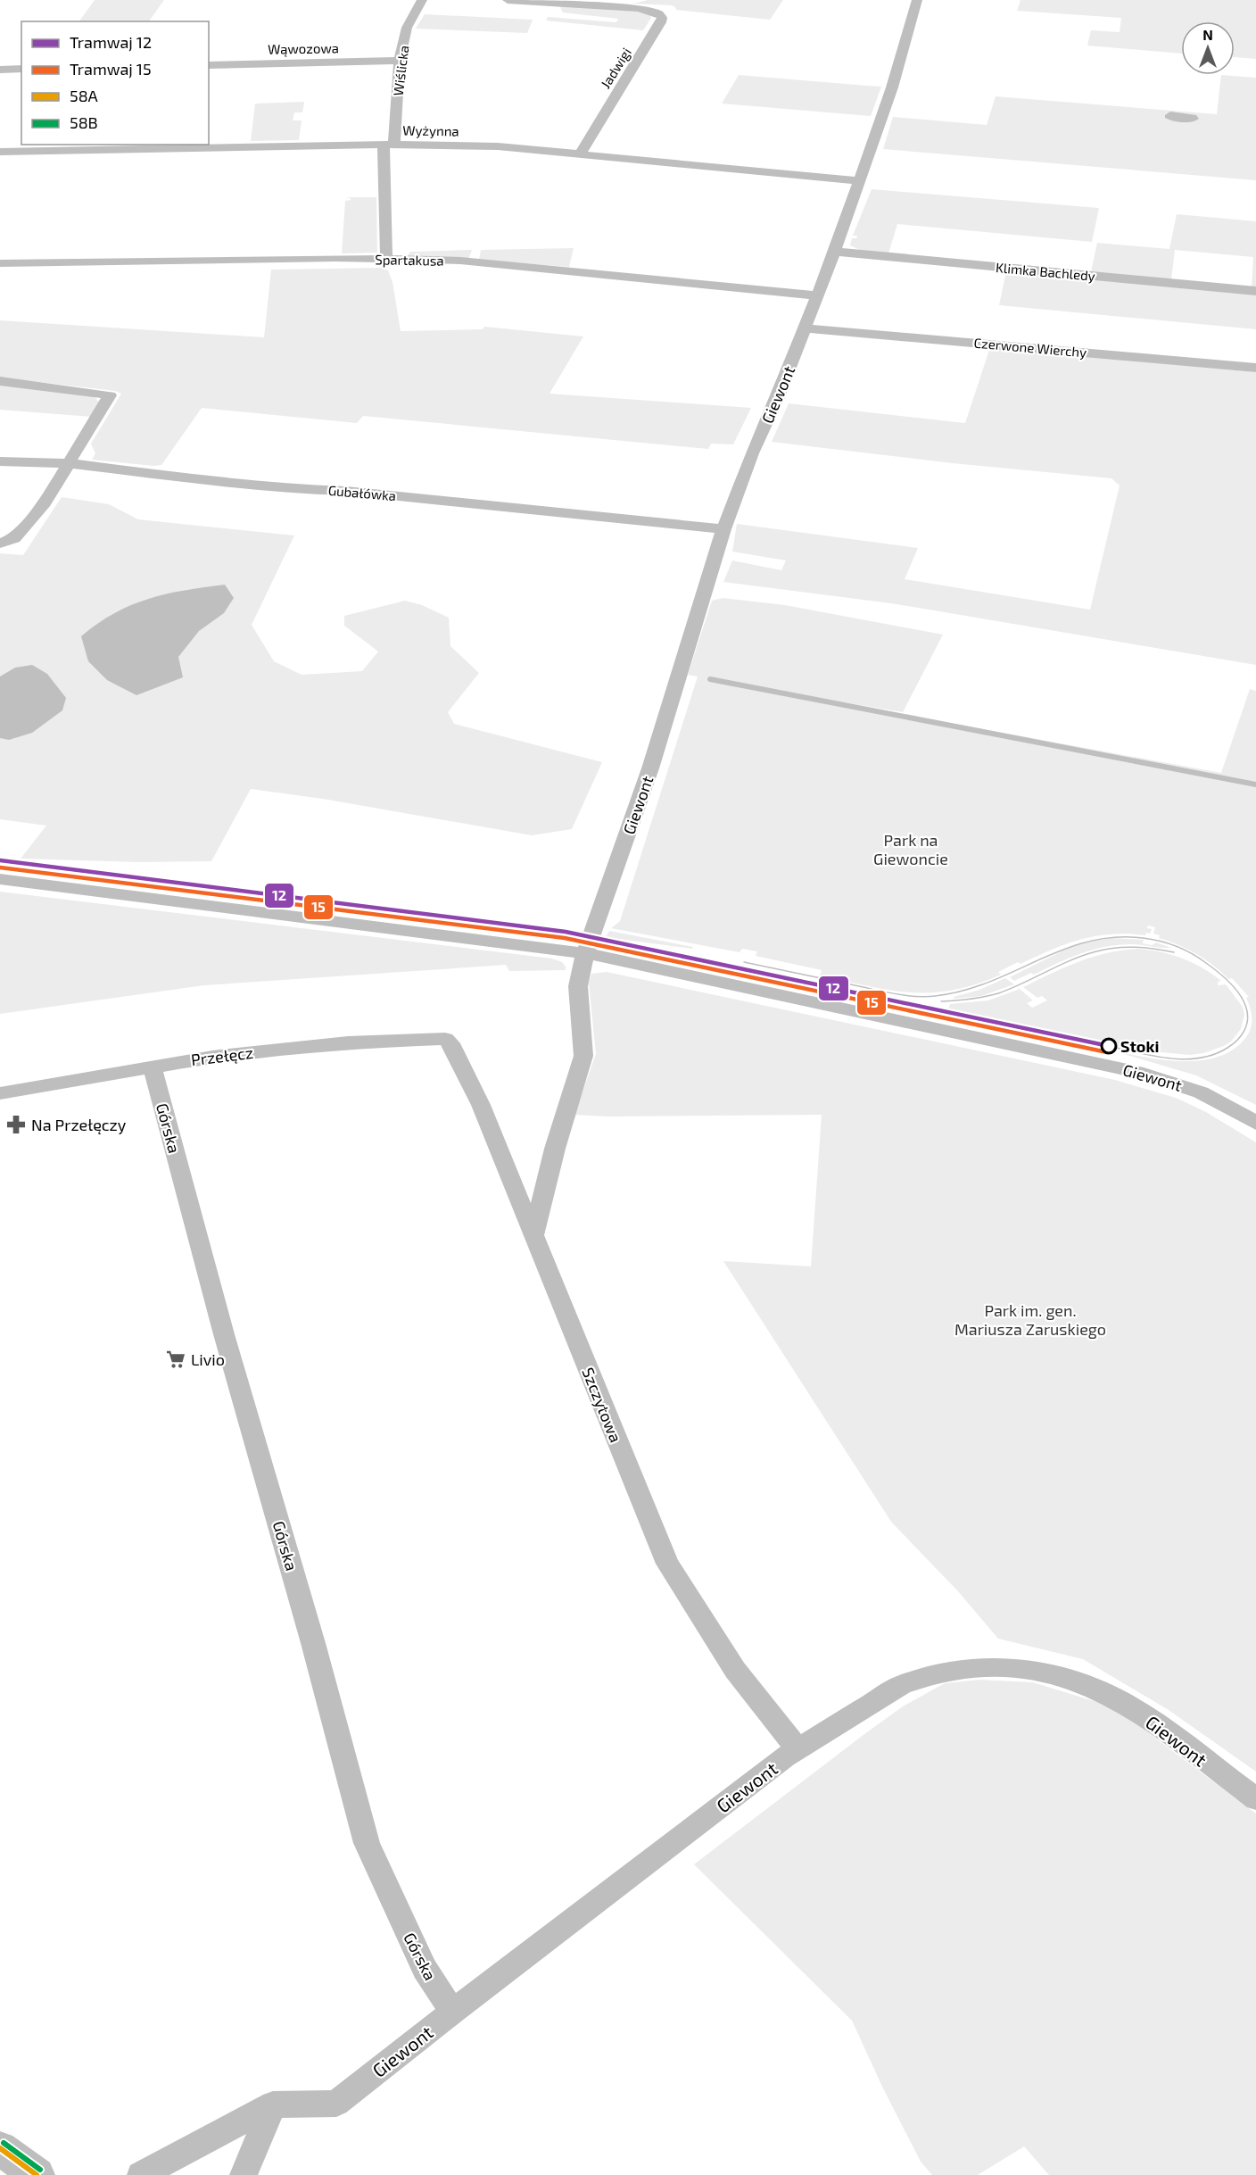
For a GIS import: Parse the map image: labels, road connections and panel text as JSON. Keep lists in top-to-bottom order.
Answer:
{
  "streets": {
    "street": [
      "Wąwozowa",
      "Jadwigi",
      "Wiślicka",
      "Wyżynna",
      "Spartakusa",
      "Klimka Bachledy",
      "Czerwone Wierchy",
      "Giewont",
      "Gubałówka",
      "Przełęcz",
      "Górska",
      "Szczytowa"
    ]
  },
  "crossings": [
    ["Wąwozowa", "Wiślicka"],
    ["Jadwigi", "Wyżynna"],
    ["Wiślicka", "Wyżynna"],
    ["Wiślicka", "Spartakusa"],
    ["Wyżynna", "Giewont"],
    ["Spartakusa", "Giewont"],
    ["Klimka Bachledy", "Giewont"],
    ["Czerwone Wierchy", "Giewont"],
    ["Giewont", "Gubałówka"],
    ["Giewont", "Górska"],
    ["Giewont", "Szczytowa"],
    ["Przełęcz", "Górska"],
    ["Przełęcz", "Szczytowa"]
  ],
  "parks": ["Park na Giewoncie", "Park im. gen. Mariusza Zaruskiego"],
  "places": {
    "other": ["Stoki"],
    "pharmacy": ["Na Przełęczy"],
    "supermarket": ["Livio"]
  },
  "lines": [
    "tram line 12",
    "tram line 15",
    "transit line 58B",
    "transit line 58A"
  ],
  "legend": [
    "Tramwaj 12",
    "Tramwaj 15",
    "58A",
    "58B"
  ],
  "north": "top"
}
